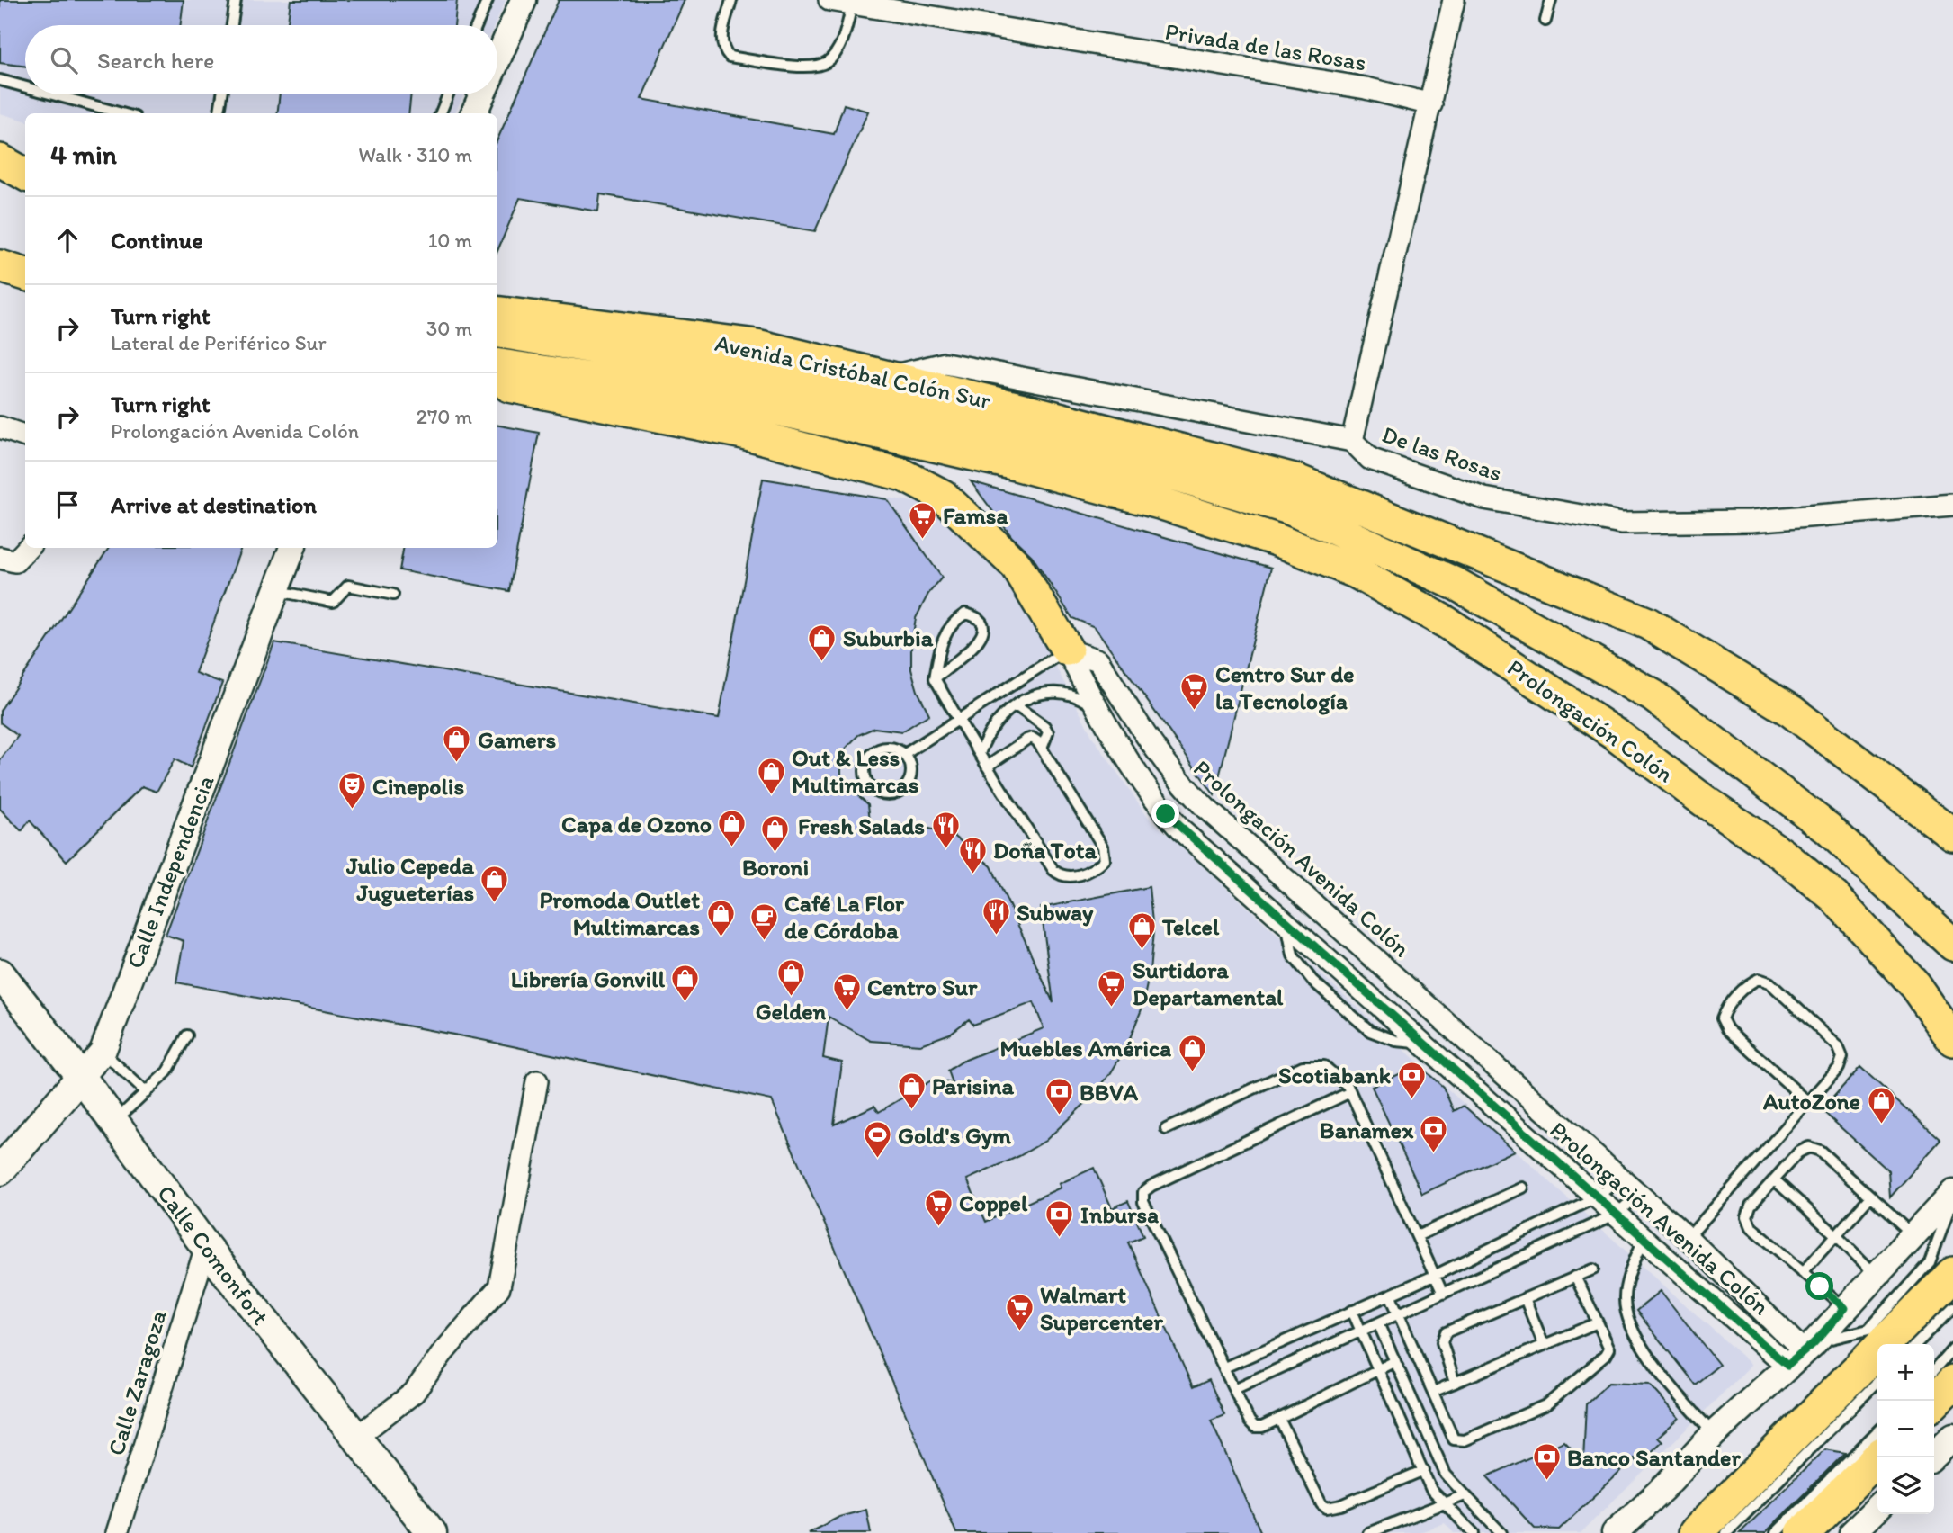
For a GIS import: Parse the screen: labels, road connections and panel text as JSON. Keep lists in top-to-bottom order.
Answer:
{
  "streets": {
    "main road": [
      "Avenida Cristóbal Colón Sur",
      "Prolongación Colón",
      "Calle Independencia",
      "Calle Comonfort"
    ],
    "street": [
      "Privada de las Rosas",
      "De las Rosas",
      "Prolongación Avenida Colón",
      "Calle Zaragoza"
    ]
  },
  "crossings": [
    ["Avenida Cristóbal Colón Sur", "De las Rosas"],
    ["Calle Independencia", "Calle Comonfort"],
    ["Calle Comonfort", "Calle Zaragoza"]
  ],
  "places": {
    "supermarket": [
      "Famsa",
      "Centro Sur de la Tecnología",
      "Surtidora Departamental",
      "Centro Sur",
      "Coppel",
      "Walmart Supercenter"
    ],
    "shop": [
      "Suburbia",
      "Gamers",
      "Out & Less Multimarcas",
      "Capa de Ozono",
      "Boroni",
      "Julio Cepeda Jugueterías",
      "Promoda Outlet Multimarcas",
      "Telcel",
      "Gelden",
      "Librería Gonvill",
      "Muebles América",
      "Parisina",
      "AutoZone"
    ],
    "theatre": ["Cinepolis"],
    "restaurant": ["Fresh Salads", "Doña Tota", "Subway"],
    "cafe": ["Café La Flor de Córdoba"],
    "bank": [
      "Scotiabank",
      "BBVA",
      "Banamex",
      "Inbursa",
      "Banco Santander"
    ],
    "sports": ["Gold's Gym"]
  },
  "page": {
    "search": "Search here",
    "heading": ["4 min", "Walk · 310 m"],
    "list": [
      ["Continue", "10 m"],
      ["Turn right", "Lateral de Periférico Sur", "30 m"],
      ["Turn right", "Prolongación Avenida Colón", "270 m"],
      "Arrive at destination"
    ],
    "map_buttons": ["+", "−"]
  }
}
